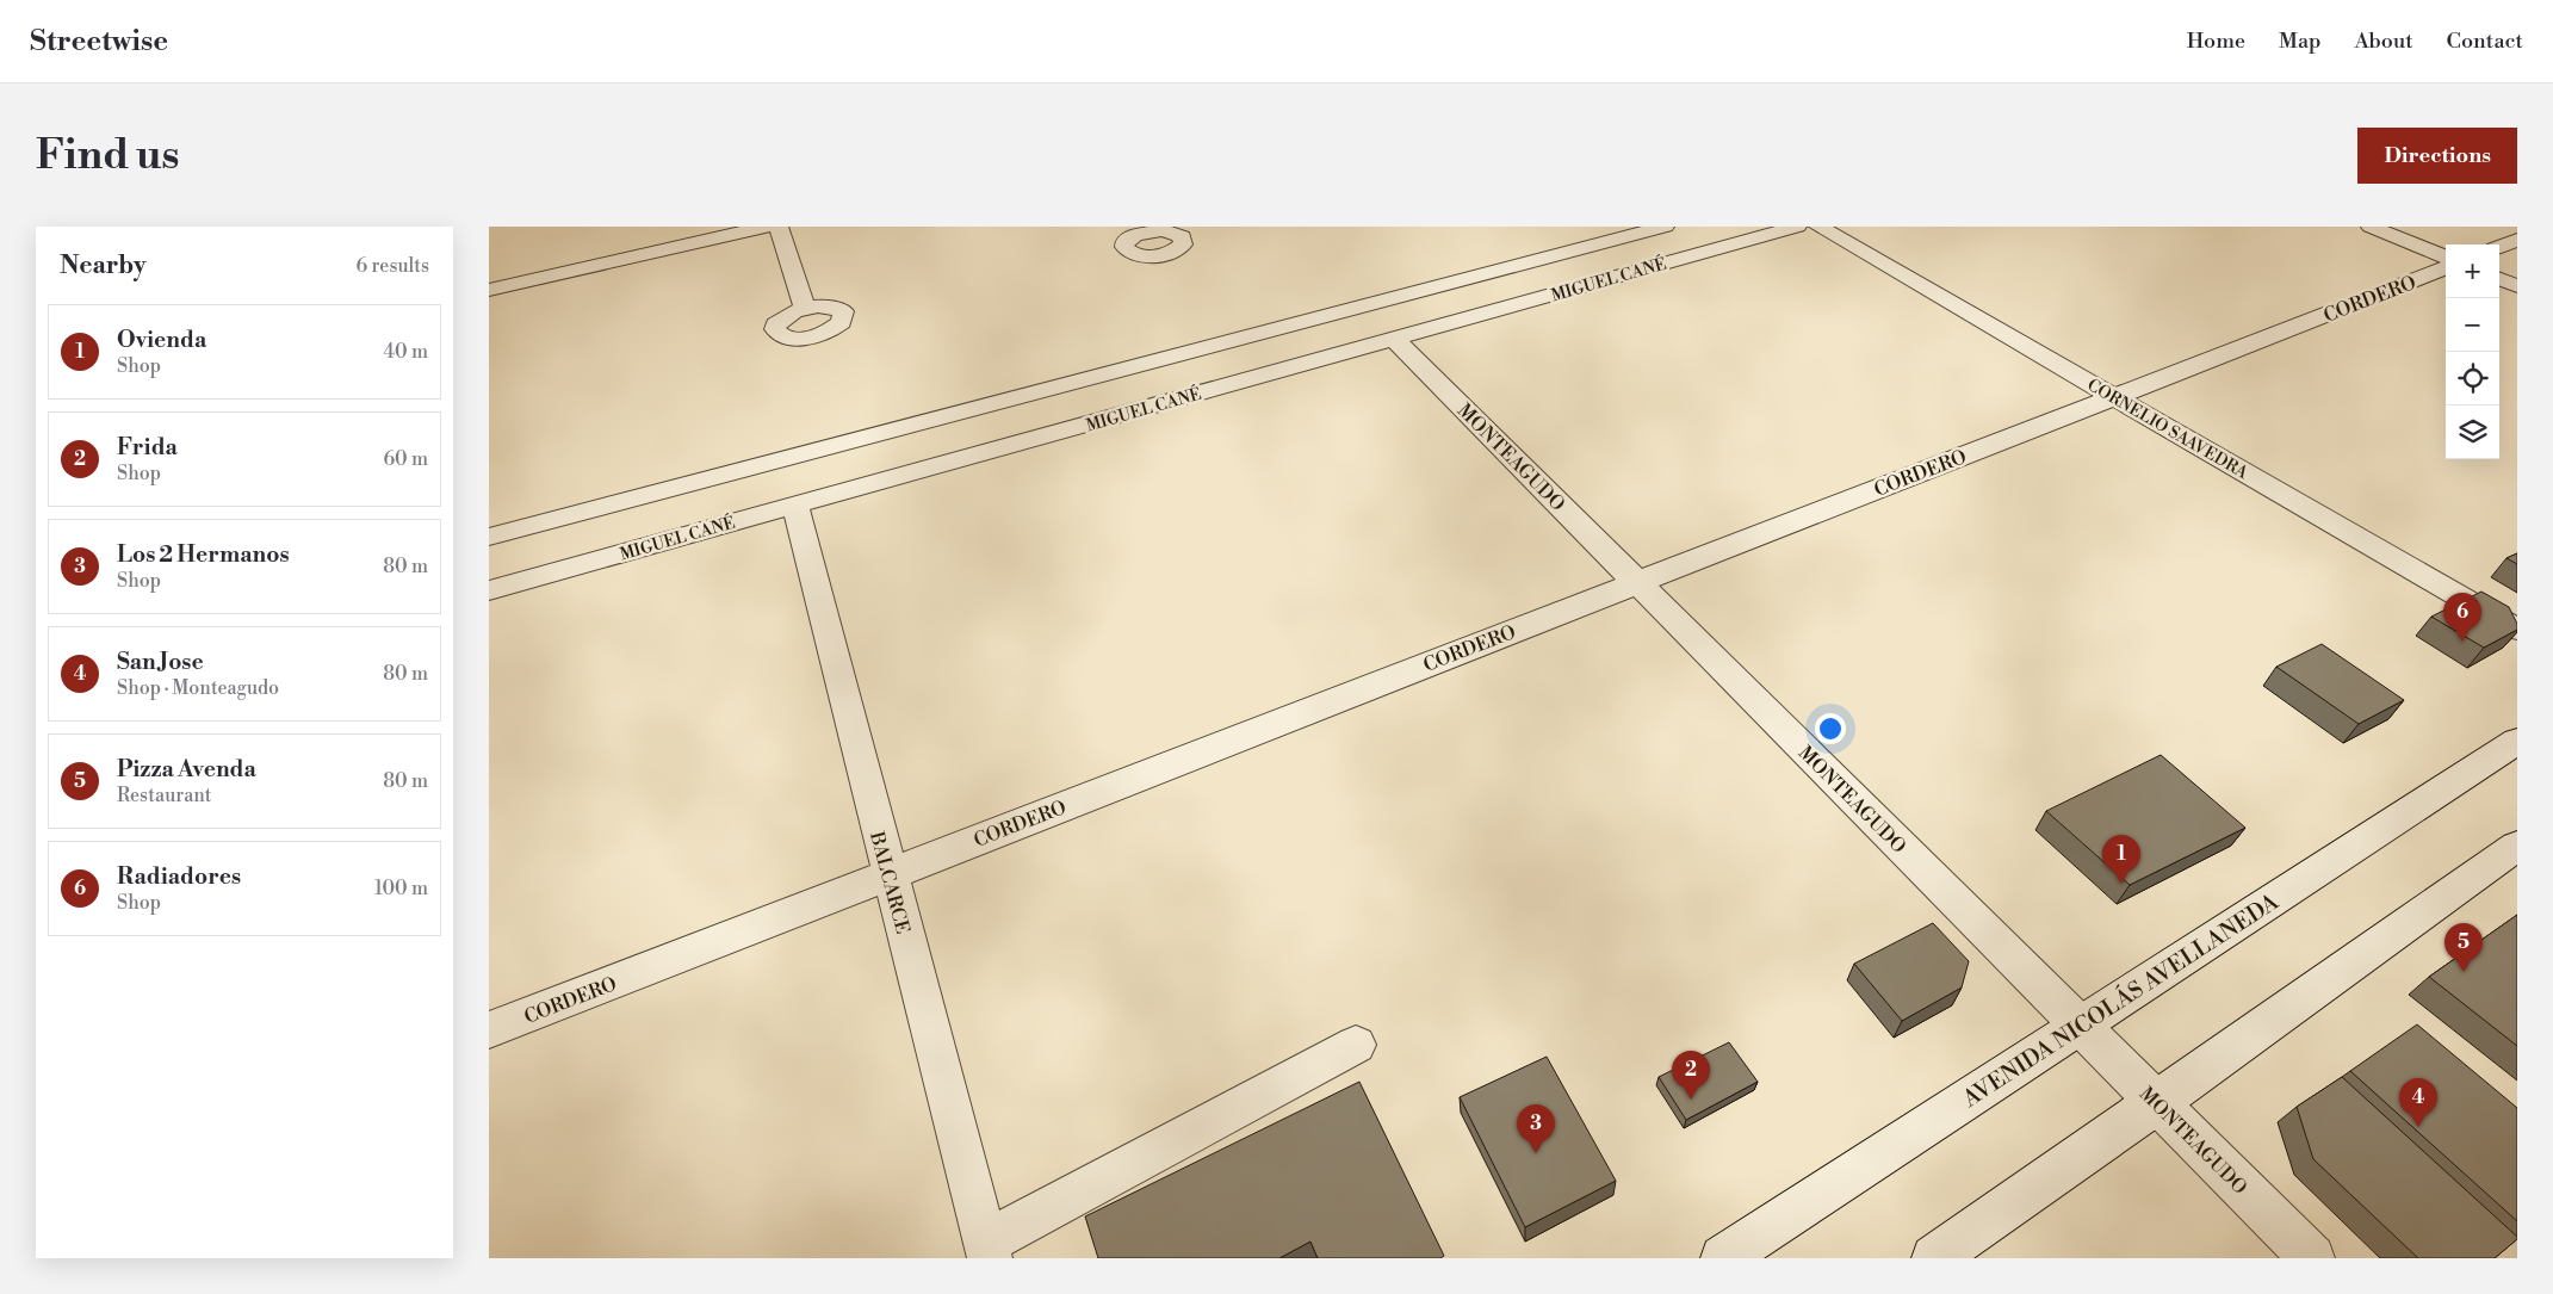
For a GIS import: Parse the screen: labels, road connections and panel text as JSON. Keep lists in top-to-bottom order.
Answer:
{
  "streets": {
    "street": [
      "MIGUEL CANÉ",
      "CORDERO",
      "CORNELIO SAAVEDRA",
      "MONTEAGUDO",
      "BALCARCE",
      "AVENIDA NICOLÁS AVELLANEDA"
    ]
  },
  "crossings": [
    ["MIGUEL CANÉ", "MONTEAGUDO"],
    ["MIGUEL CANÉ", "BALCARCE"],
    ["CORDERO", "CORNELIO SAAVEDRA"],
    ["CORDERO", "MONTEAGUDO"],
    ["CORDERO", "BALCARCE"],
    ["MONTEAGUDO", "AVENIDA NICOLÁS AVELLANEDA"]
  ],
  "page": {
    "header": "Streetwise",
    "nav": [
      "Home",
      "Map",
      "About",
      "Contact"
    ],
    "buttons": "Directions",
    "title": "Find us",
    "heading": ["Nearby", "6 results"],
    "map_buttons": ["+", "−"],
    "list": [
      {
        "mark": "1",
        "name": "Ovienda",
        "note": "Shop",
        "value": "40 m"
      },
      {
        "mark": "2",
        "name": "Frida",
        "note": "Shop",
        "value": "60 m"
      },
      {
        "mark": "3",
        "name": "Los 2 Hermanos",
        "note": "Shop",
        "value": "80 m"
      },
      {
        "mark": "4",
        "name": "San Jose",
        "note": "Shop · Monteagudo",
        "value": "80 m"
      },
      {
        "mark": "5",
        "name": "Pizza Avenda",
        "note": "Restaurant",
        "value": "80 m"
      },
      {
        "mark": "6",
        "name": "Radiadores",
        "note": "Shop",
        "value": "100 m"
      }
    ],
    "pins": [
      "6",
      "1",
      "5",
      "2",
      "4",
      "3"
    ]
  }
}
